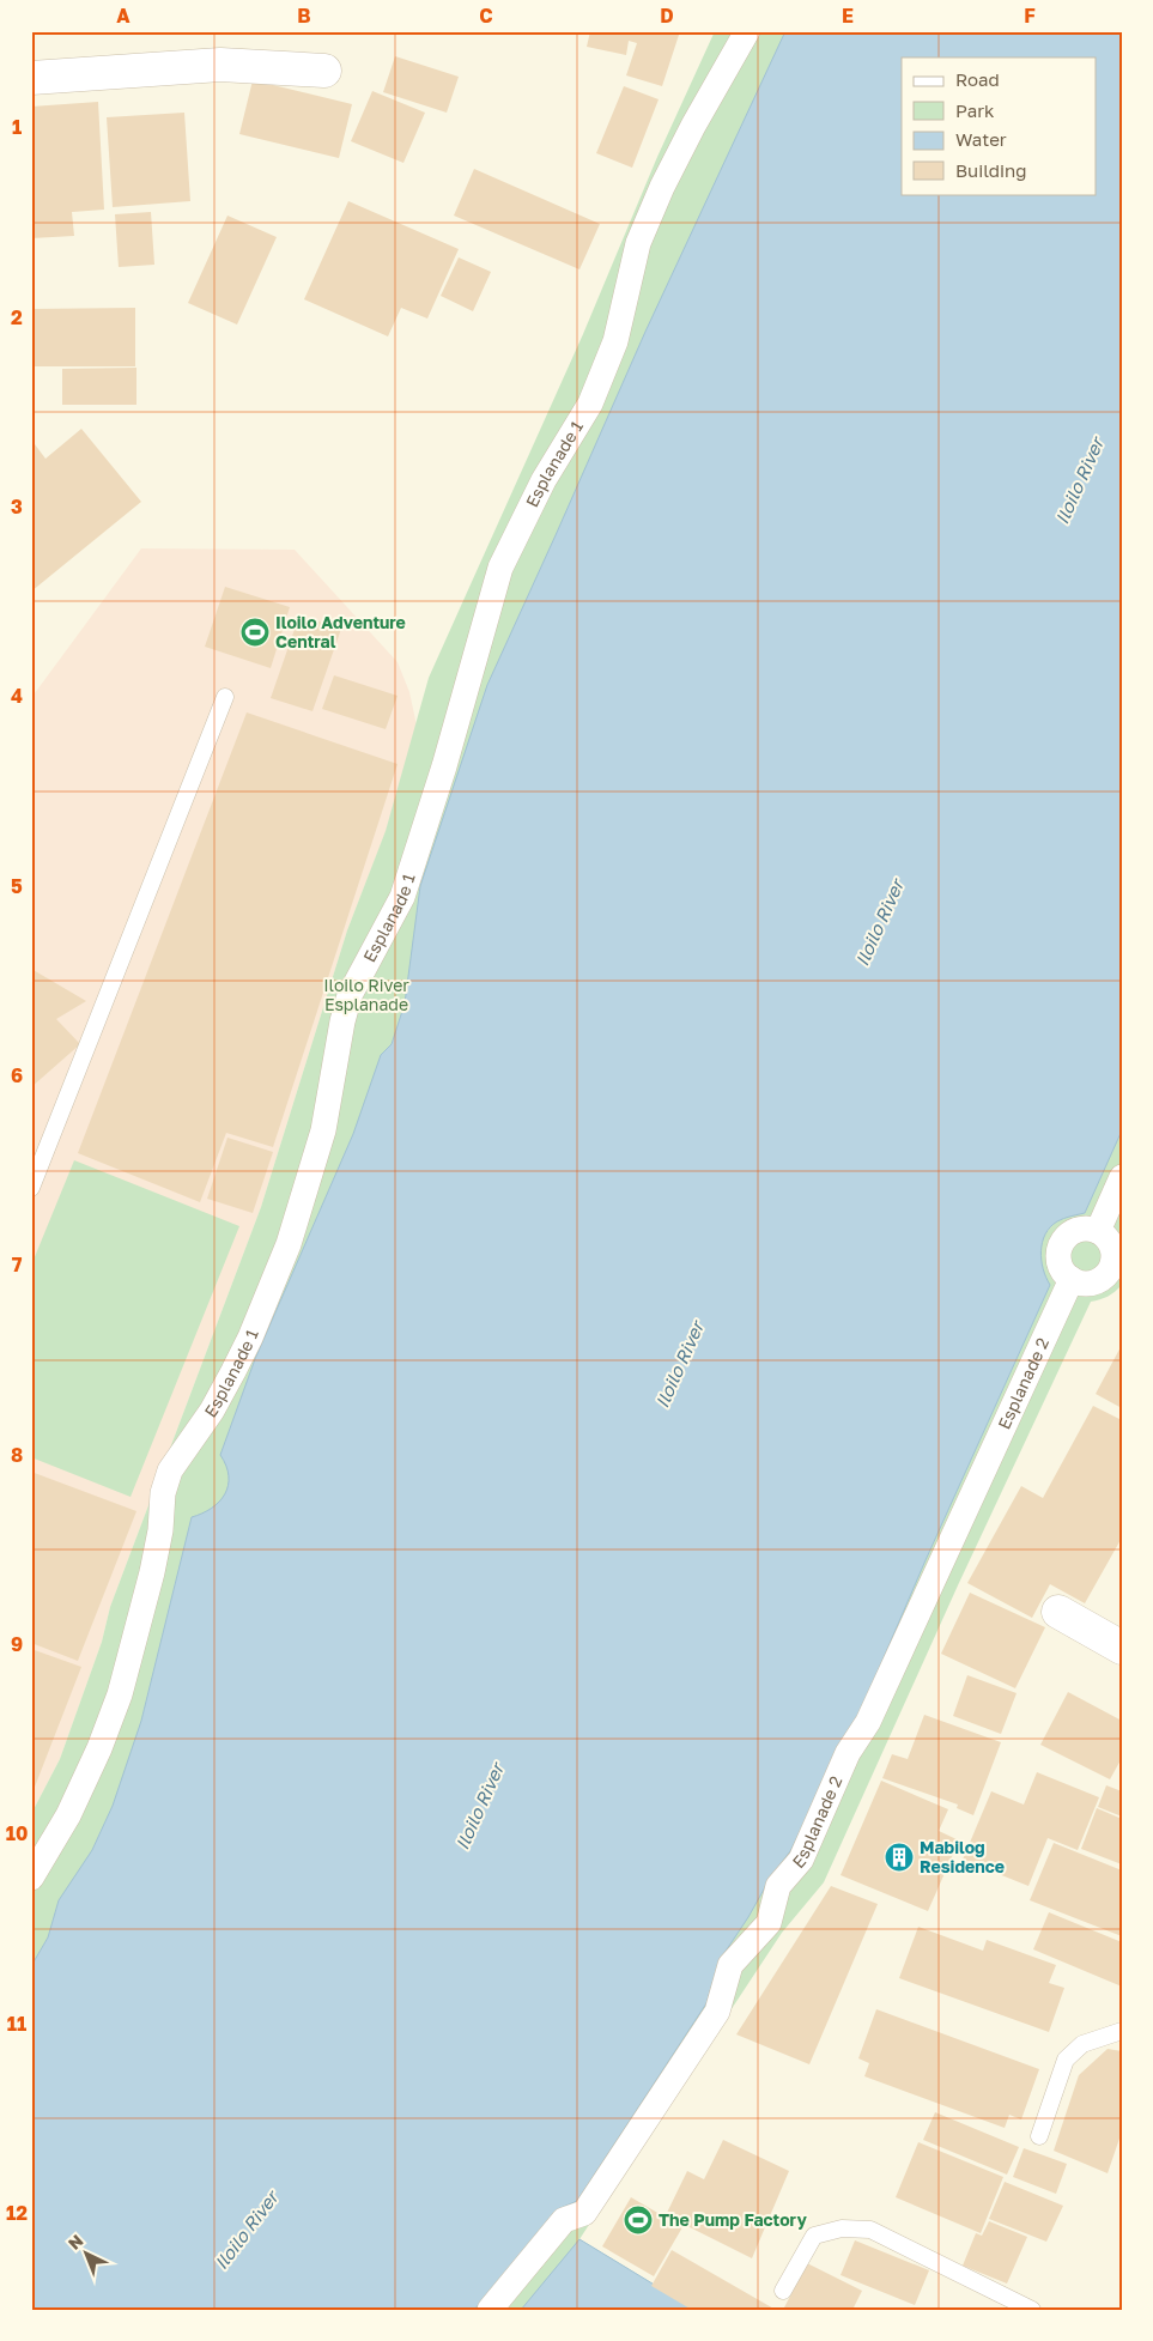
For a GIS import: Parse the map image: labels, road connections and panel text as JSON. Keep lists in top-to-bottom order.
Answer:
{
  "streets": {
    "street": ["Esplanade 1", "Esplanade 2"]
  },
  "water": ["Iloilo River"],
  "parks": ["Iloilo River Esplanade"],
  "places": {
    "sports": ["Iloilo Adventure Central", "The Pump Factory"],
    "building": ["Mabilog Residence"]
  },
  "legend": [
    "Road",
    "Park",
    "Water",
    "Building"
  ],
  "north": "top left",
  "grid": {
    "columns": [
      "A",
      "B",
      "C",
      "D",
      "E",
      "F"
    ],
    "rows": [
      "1",
      "2",
      "3",
      "4",
      "5",
      "6",
      "7",
      "8",
      "9",
      "10",
      "11",
      "12"
    ]
  }
}
